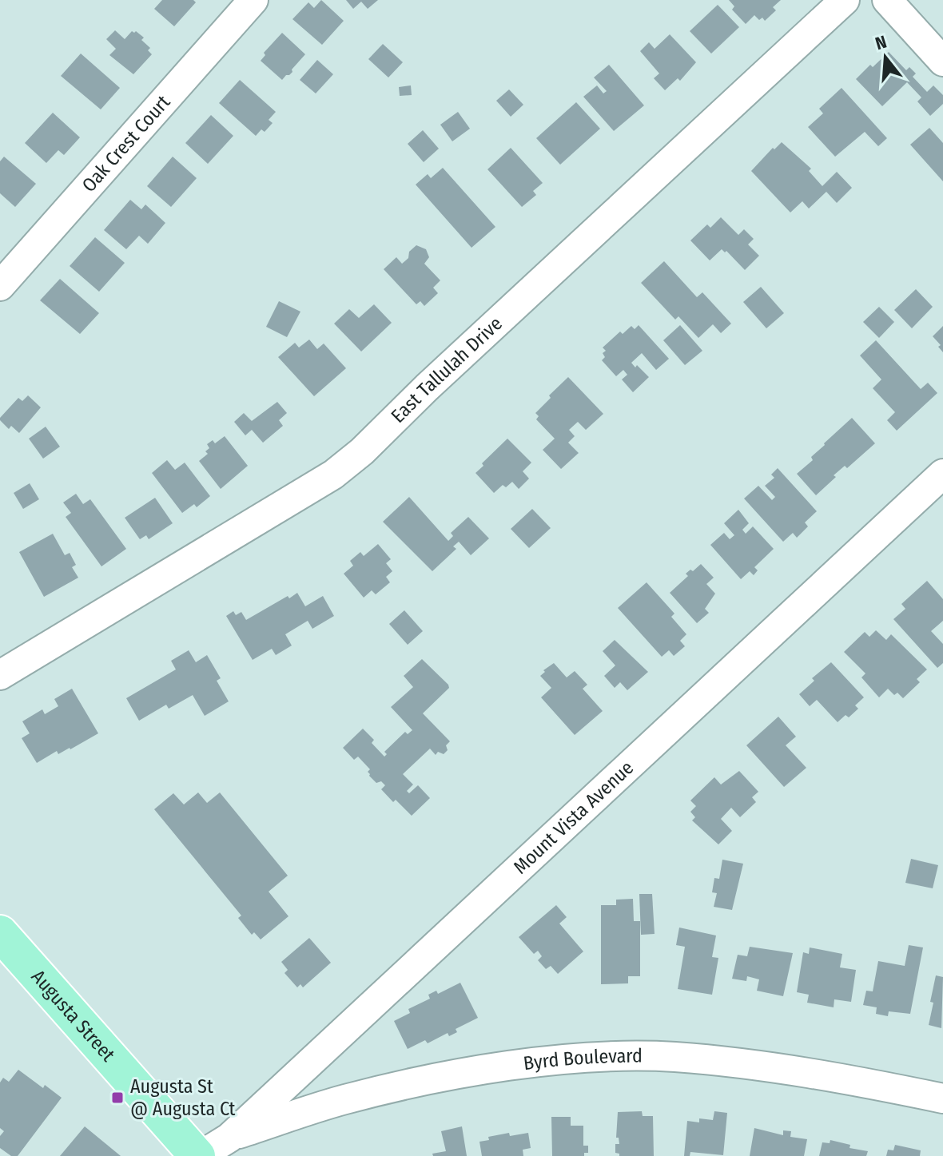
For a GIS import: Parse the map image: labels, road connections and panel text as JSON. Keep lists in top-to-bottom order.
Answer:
{
  "streets": {
    "main road": ["Augusta Street"],
    "street": [
      "Oak Crest Court",
      "East Tallulah Drive",
      "Mount Vista Avenue",
      "Byrd Boulevard"
    ]
  },
  "crossings": [
    ["Mount Vista Avenue", "Augusta Street"],
    ["Mount Vista Avenue", "Byrd Boulevard"]
  ],
  "places": {
    "transit": ["Augusta St @ Augusta Ct"]
  },
  "north": "top"
}
